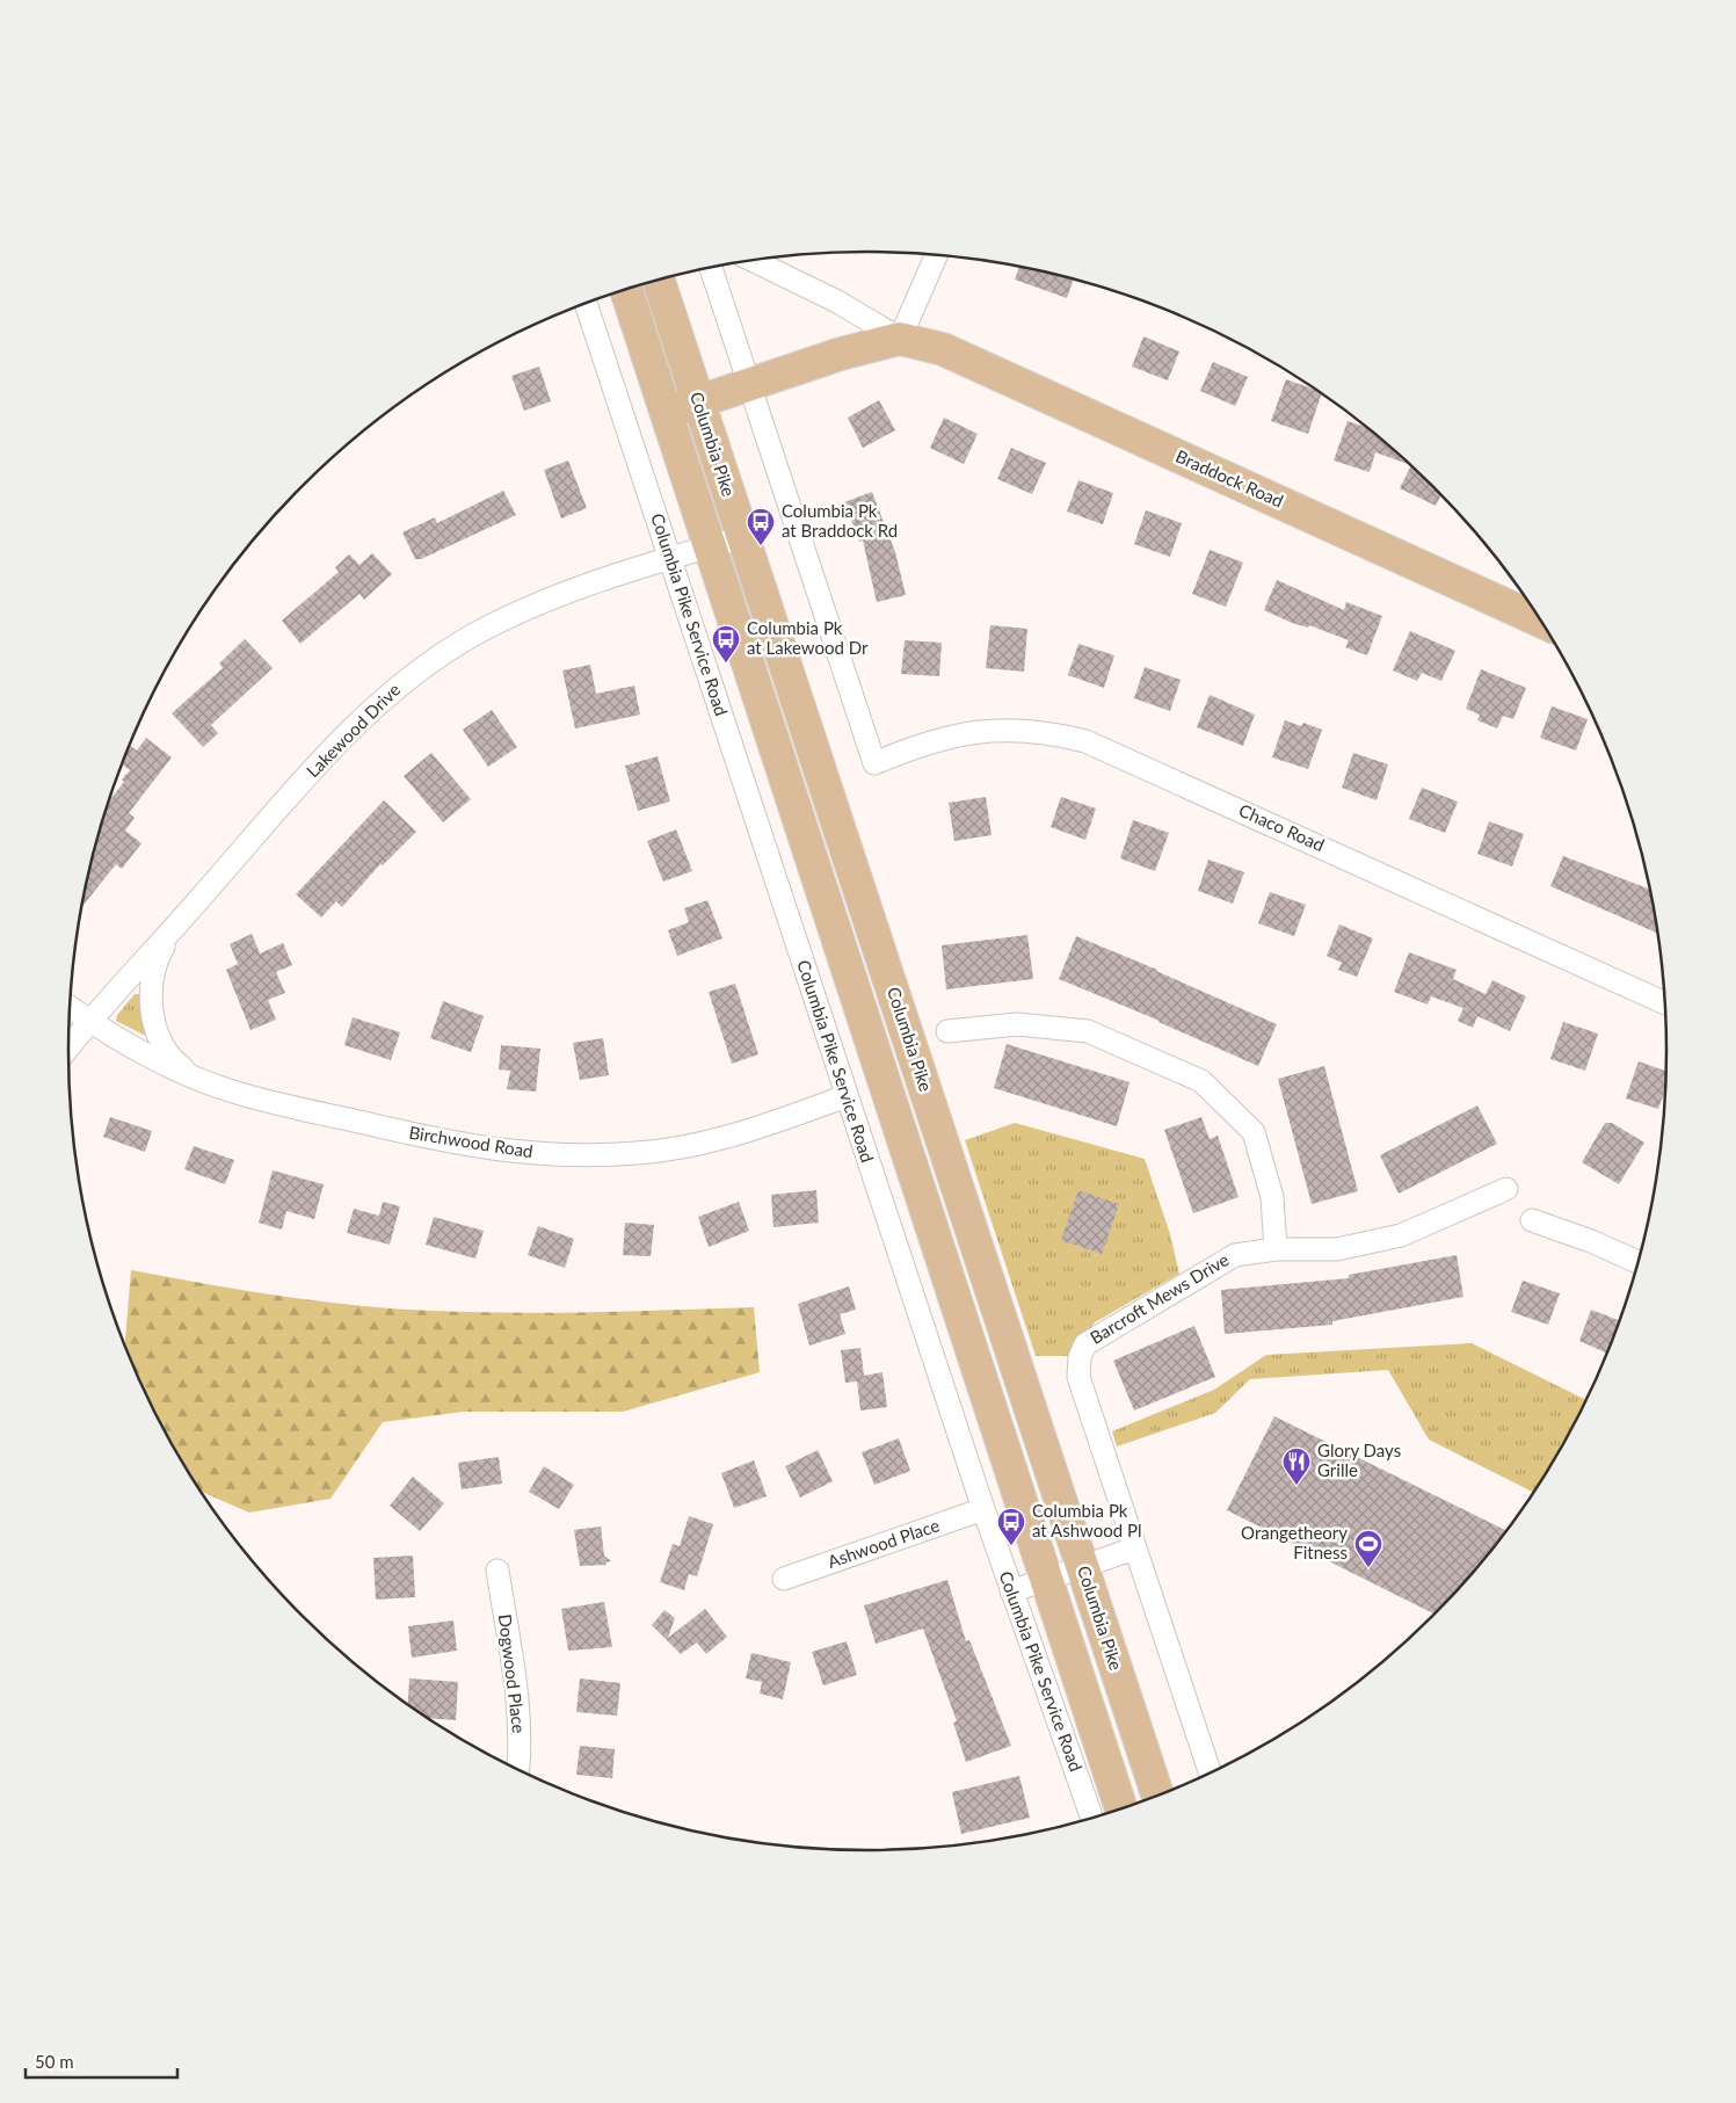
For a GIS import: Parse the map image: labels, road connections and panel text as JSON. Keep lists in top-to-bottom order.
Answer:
{
  "streets": {
    "main road": ["Columbia Pike", "Braddock Road"],
    "street": [
      "Columbia Pike Service Road",
      "Lakewood Drive",
      "Chaco Road",
      "Birchwood Road",
      "Barcroft Mews Drive",
      "Ashwood Place",
      "Dogwood Place"
    ]
  },
  "crossings": [
    ["Columbia Pike", "Braddock Road"],
    ["Columbia Pike", "Lakewood Drive"],
    ["Braddock Road", "Chaco Road"],
    ["Columbia Pike Service Road", "Lakewood Drive"],
    ["Columbia Pike Service Road", "Birchwood Road"],
    ["Columbia Pike Service Road", "Ashwood Place"],
    ["Lakewood Drive", "Birchwood Road"]
  ],
  "places": {
    "bus stop": ["Columbia Pk at Braddock Rd", "Columbia Pk at Lakewood Dr", "Columbia Pk at Ashwood Pl"],
    "restaurant": ["Glory Days Grille"],
    "sports": ["Orangetheory Fitness"]
  },
  "scale_bar": "50 m"
}
